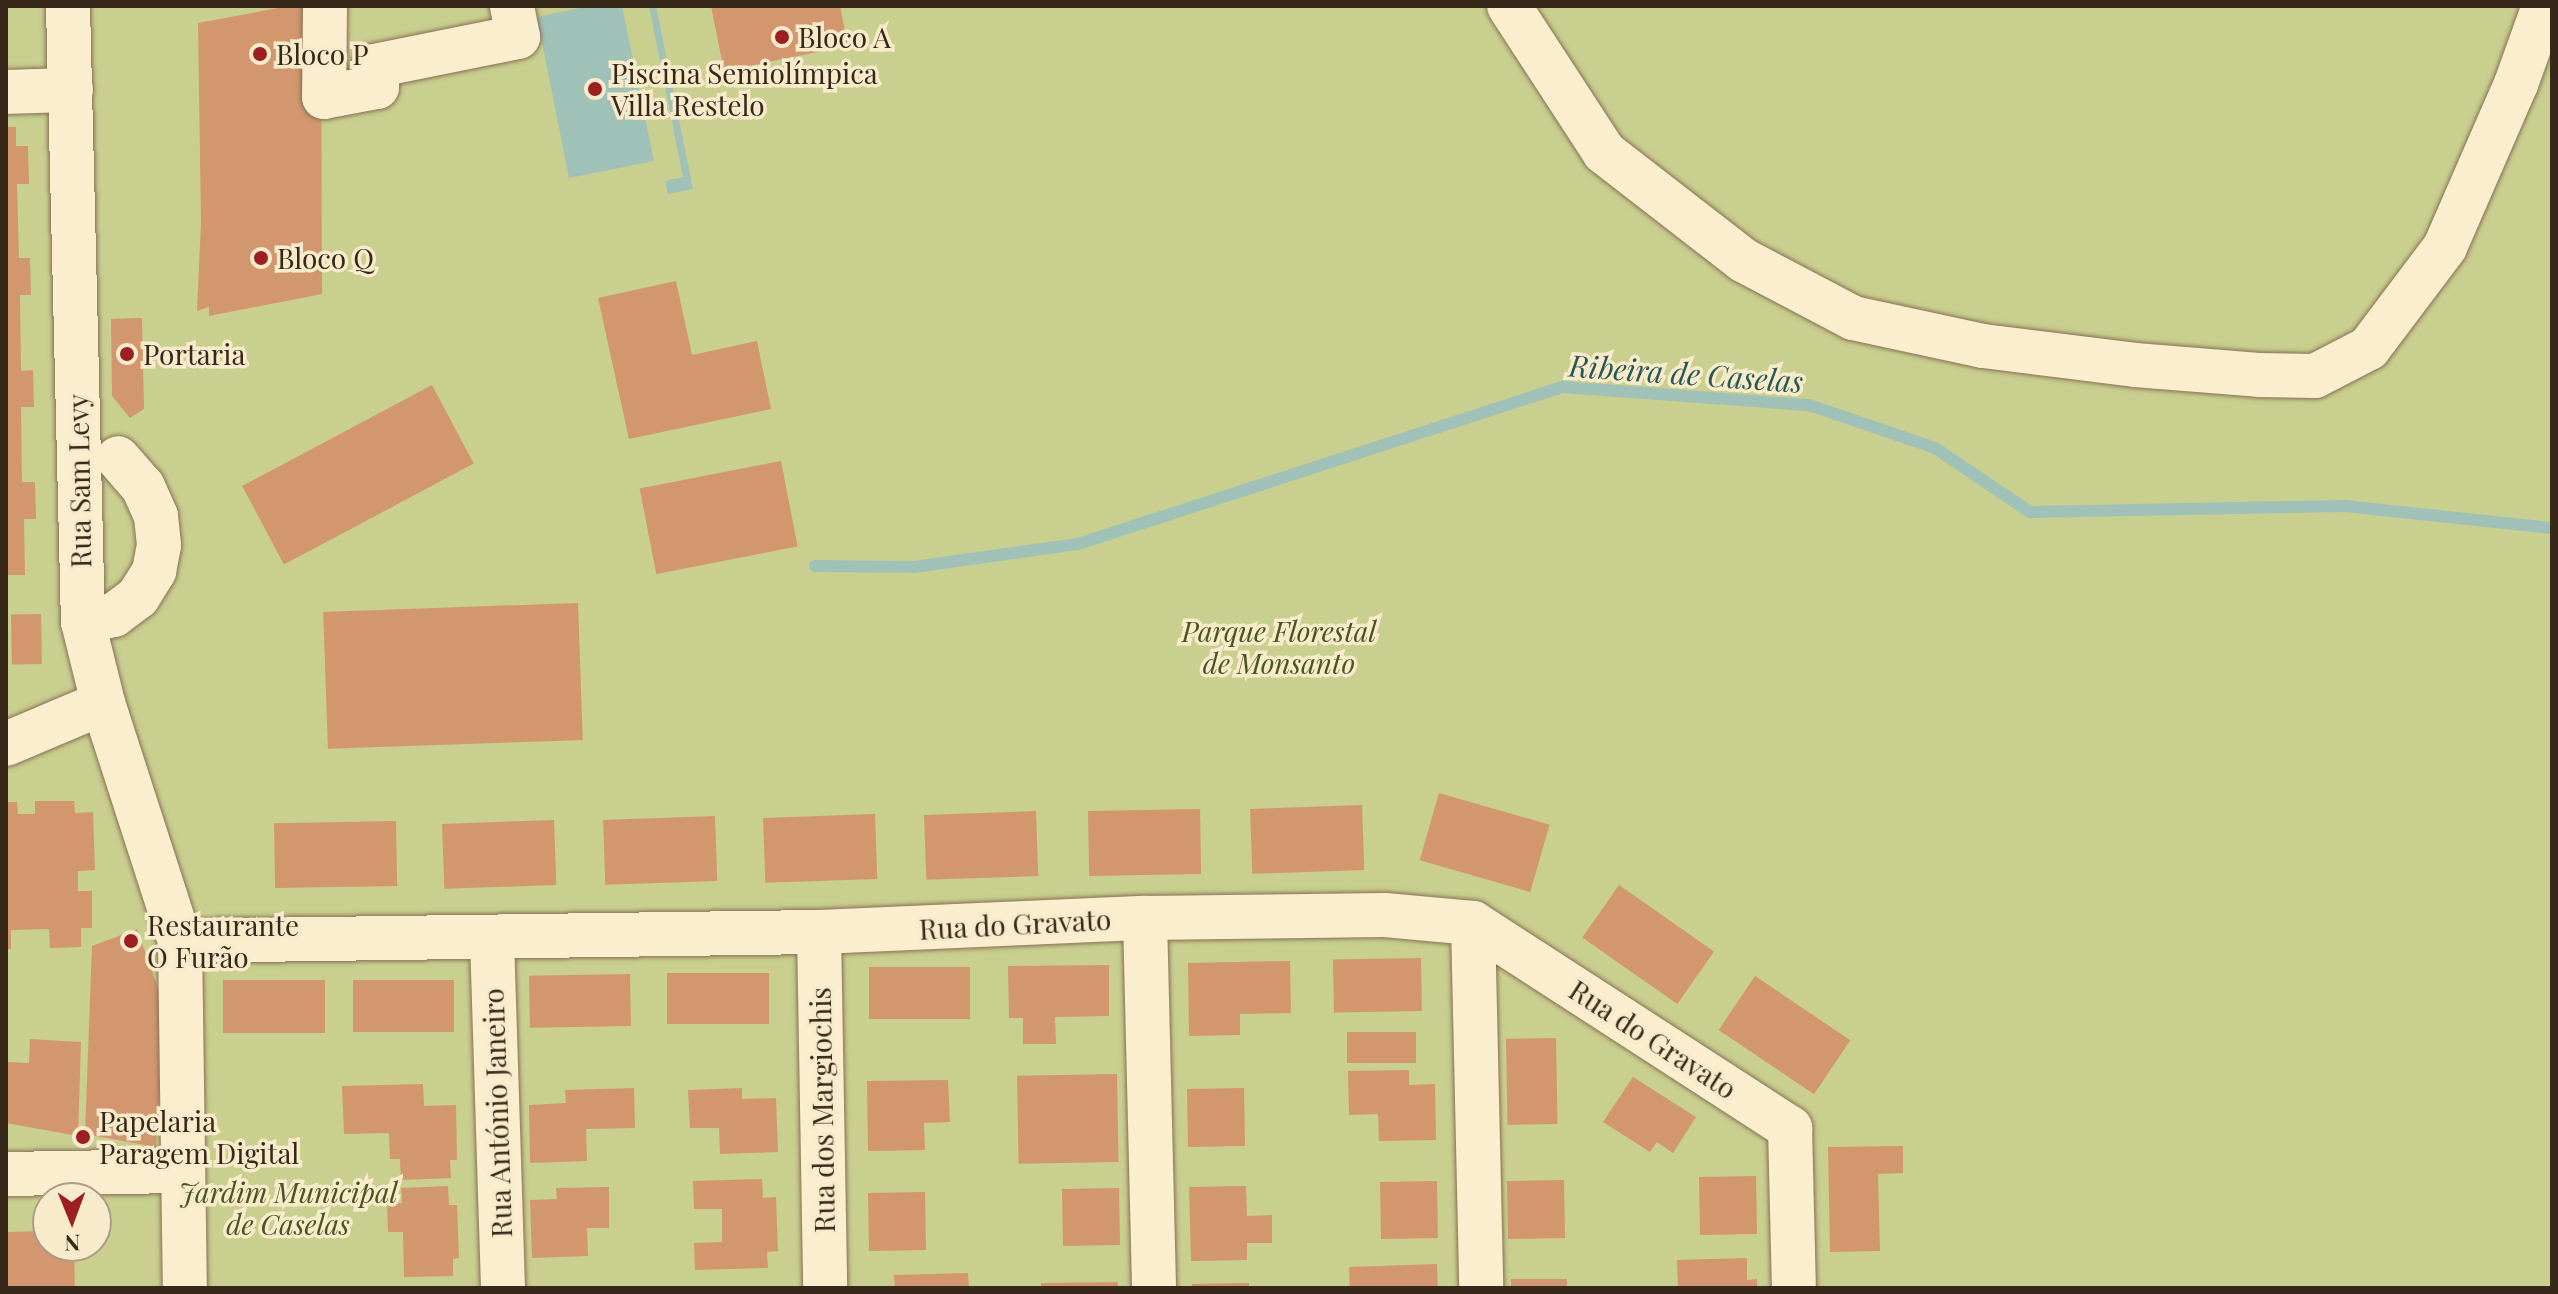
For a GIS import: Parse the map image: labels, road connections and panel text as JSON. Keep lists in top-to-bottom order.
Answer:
{
  "streets": {
    "street": [
      "Rua Sam Levy",
      "Rua do Gravato",
      "Rua dos Margiochis",
      "Rua António Janeiro"
    ]
  },
  "crossings": [
    ["Rua Sam Levy", "Rua do Gravato"],
    ["Rua do Gravato", "Rua dos Margiochis"],
    ["Rua do Gravato", "Rua António Janeiro"]
  ],
  "water": ["Ribeira de Caselas"],
  "parks": ["Parque Florestal de Monsanto", "Jardim Municipal de Caselas"],
  "places": [
    "Bloco A",
    "Bloco P",
    "Piscina Semiolímpica Villa Restelo",
    "Bloco Q",
    "Portaria",
    "Restaurante O Furão",
    "Papelaria Paragem Digital"
  ],
  "north": "bottom"
}
